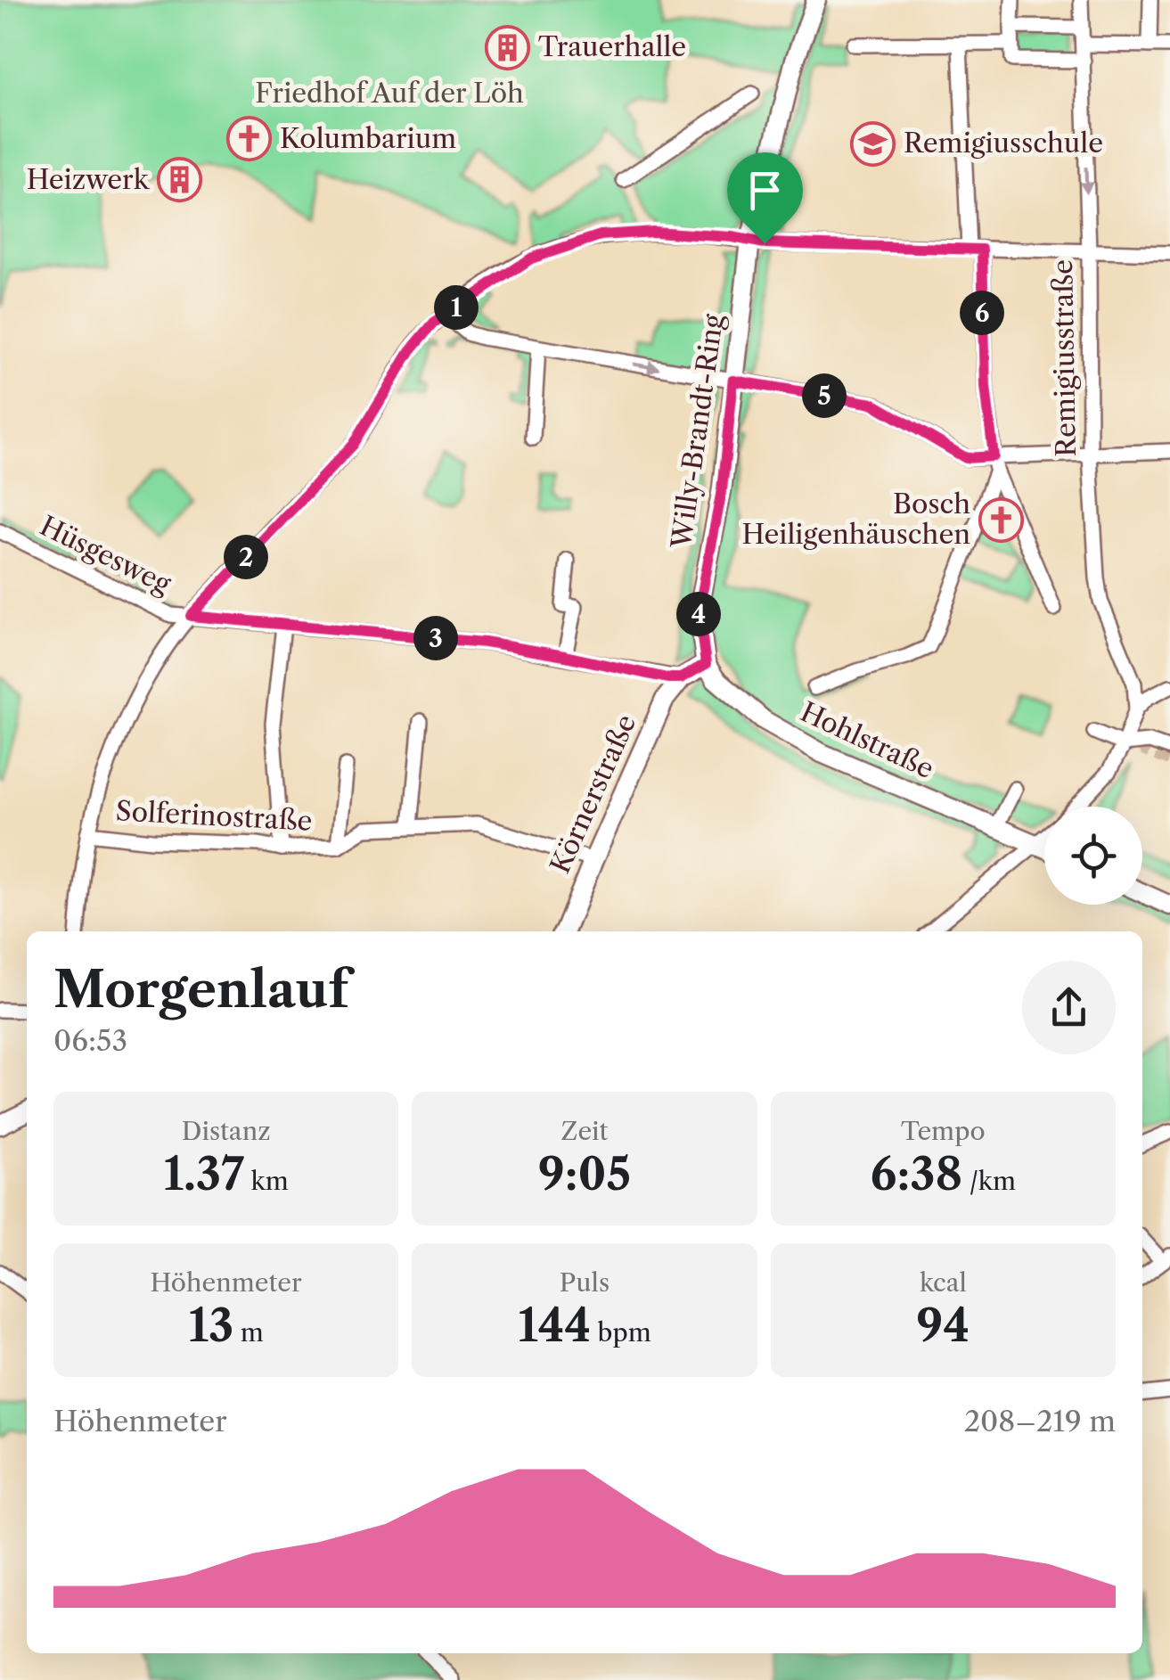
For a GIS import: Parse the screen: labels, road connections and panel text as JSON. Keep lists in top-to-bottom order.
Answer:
{
  "streets": {
    "main road": ["Willy-Brandt-Ring", "Hohlstraße", "Körnerstraße"],
    "street": ["Remigiusstraße", "Hüsgesweg", "Solferinostraße"]
  },
  "crossings": [
    ["Willy-Brandt-Ring", "Hohlstraße"],
    ["Körnerstraße", "Solferinostraße"]
  ],
  "parks": ["Friedhof Auf der Löh"],
  "places": {
    "building": ["Trauerhalle", "Heizwerk"],
    "church": ["Kolumbarium", "Bosch Heiligenhäuschen"],
    "school or university": ["Remigiusschule"]
  },
  "page": {
    "pins": [
      "1",
      "6",
      "5",
      "2",
      "4",
      "3"
    ],
    "heading": ["Morgenlauf", "06:53"],
    "stats": [
      ["Distanz", "1.37 km"],
      ["Zeit", "9:05"],
      ["Tempo", "6:38 /km"],
      ["Höhenmeter", "13 m"],
      ["Puls", "144 bpm"],
      ["kcal", "94"]
    ],
    "chart": ["Höhenmeter", "208–219 m"]
  }
}
